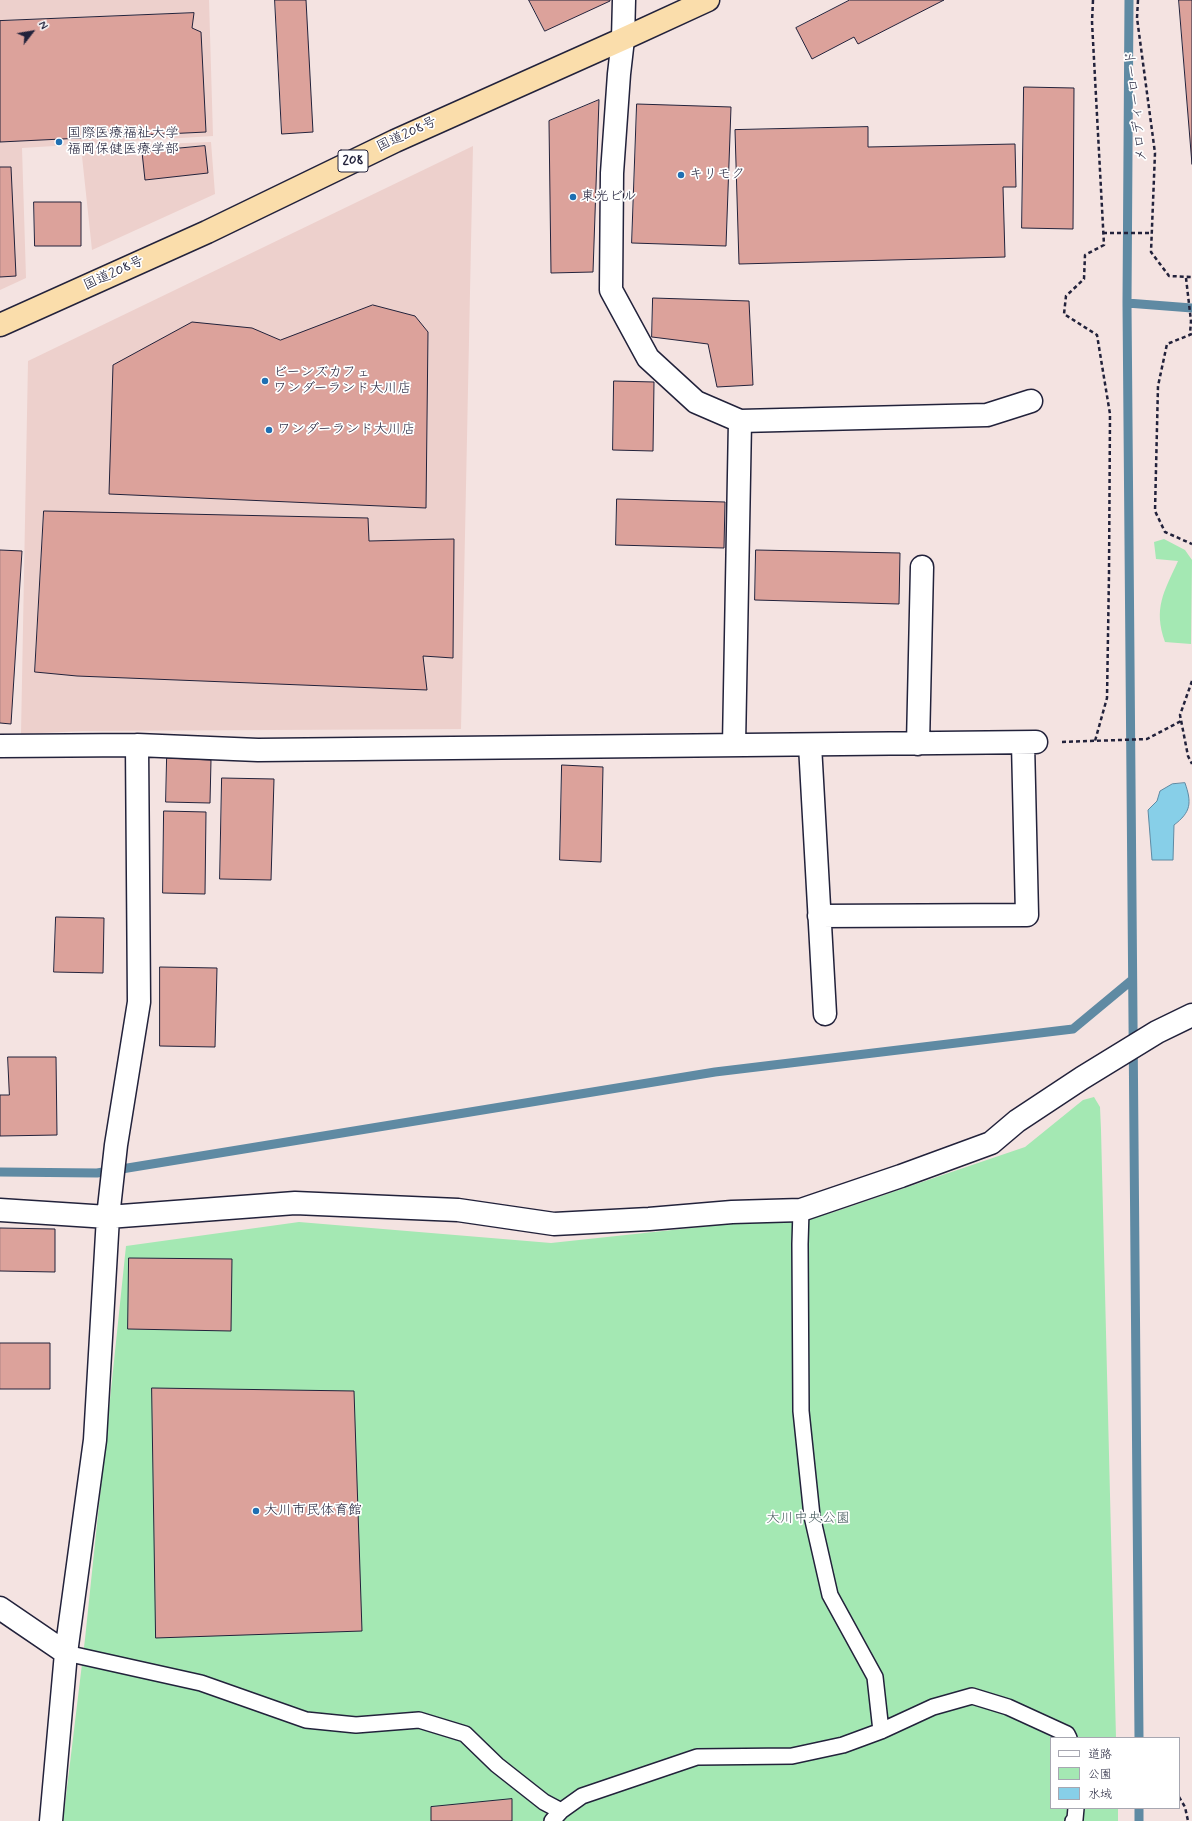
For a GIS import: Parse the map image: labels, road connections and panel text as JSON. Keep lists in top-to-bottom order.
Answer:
{
  "streets": {
    "highway": ["国道208号", "208"],
    "path": ["メロディーロード"]
  },
  "parks": ["大川中央公園"],
  "places": [
    "国際医療福祉大学 福岡保健医療学部",
    "キリモク",
    "東光ビル",
    "ビーンズカフェ ワンダーランド大川店",
    "ワンダーランド大川店",
    "大川市民体育館"
  ],
  "legend": ["道路", "公園", "水域"],
  "north": "top right"
}
